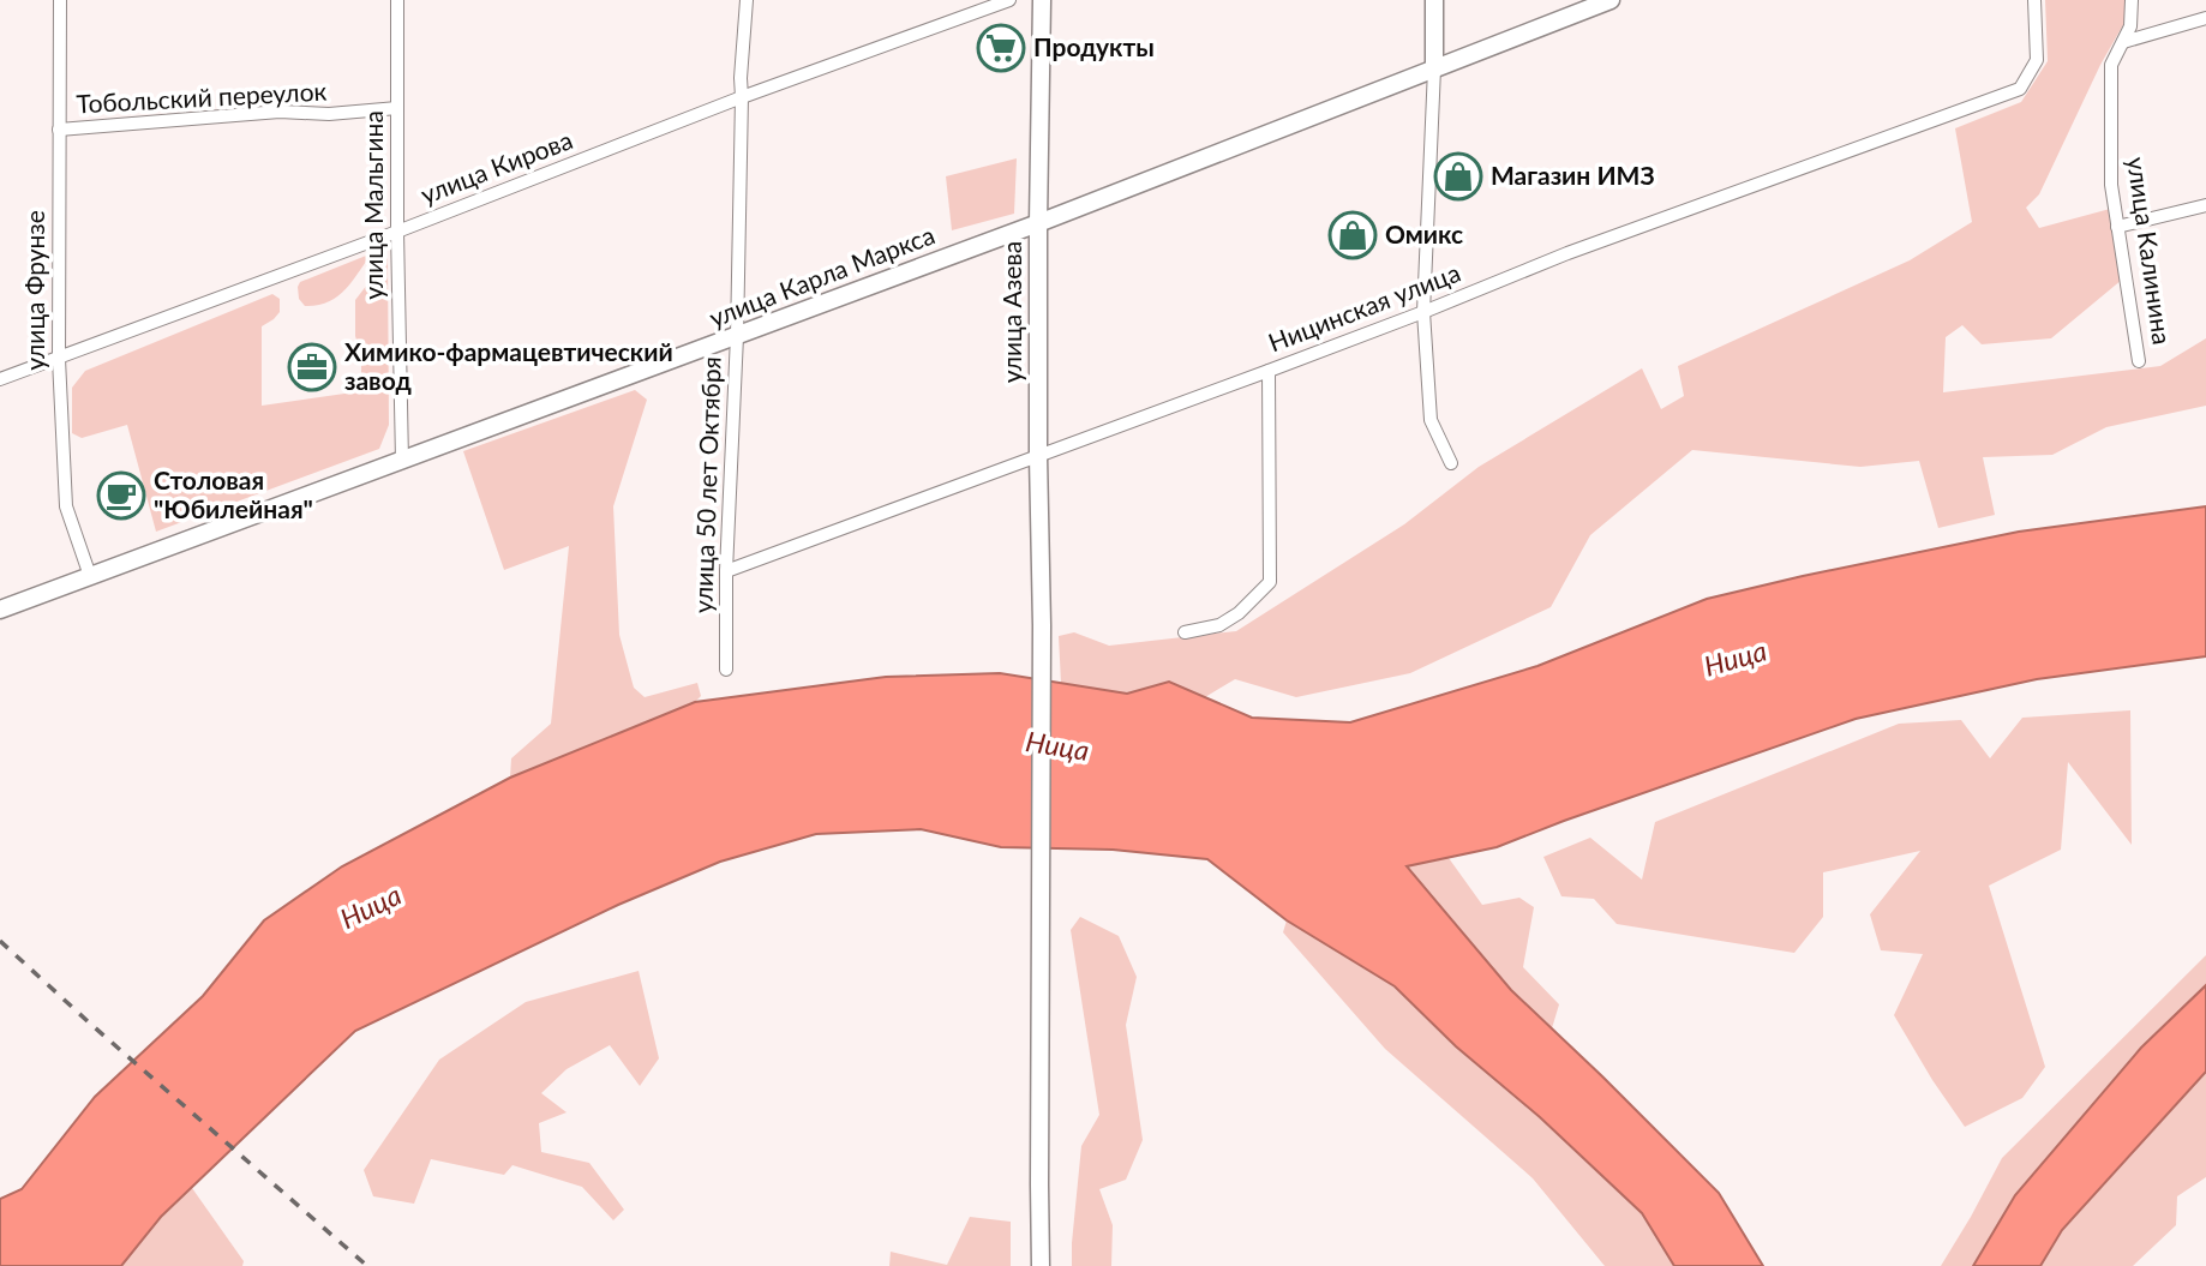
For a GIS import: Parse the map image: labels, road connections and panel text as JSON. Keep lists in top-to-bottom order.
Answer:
{
  "streets": {
    "street": [
      "Тобольский переулок",
      "улица Кирова",
      "улица Мальгина",
      "улица Калинина",
      "улица Карла Маркса",
      "улица Фрунзе",
      "Ницинская улица",
      "улица Азева",
      "улица 50 лет Октября"
    ]
  },
  "crossings": [
    ["Тобольский переулок", "улица Мальгина"],
    ["Тобольский переулок", "улица Фрунзе"],
    ["улица Кирова", "улица Мальгина"],
    ["улица Кирова", "улица Фрунзе"],
    ["улица Кирова", "улица 50 лет Октября"],
    ["улица Мальгина", "улица Карла Маркса"],
    ["улица Карла Маркса", "улица Фрунзе"],
    ["улица Карла Маркса", "улица Азева"],
    ["улица Карла Маркса", "улица 50 лет Октября"],
    ["Ницинская улица", "улица Азева"],
    ["Ницинская улица", "улица 50 лет Октября"]
  ],
  "water": ["Ница"],
  "places": {
    "supermarket": ["Продукты"],
    "shop": ["Магазин ИМЗ", "Омикс"],
    "office": ["Химико-фармацевтический завод"],
    "cafe": ["Столовая \"Юбилейная\""]
  }
}
